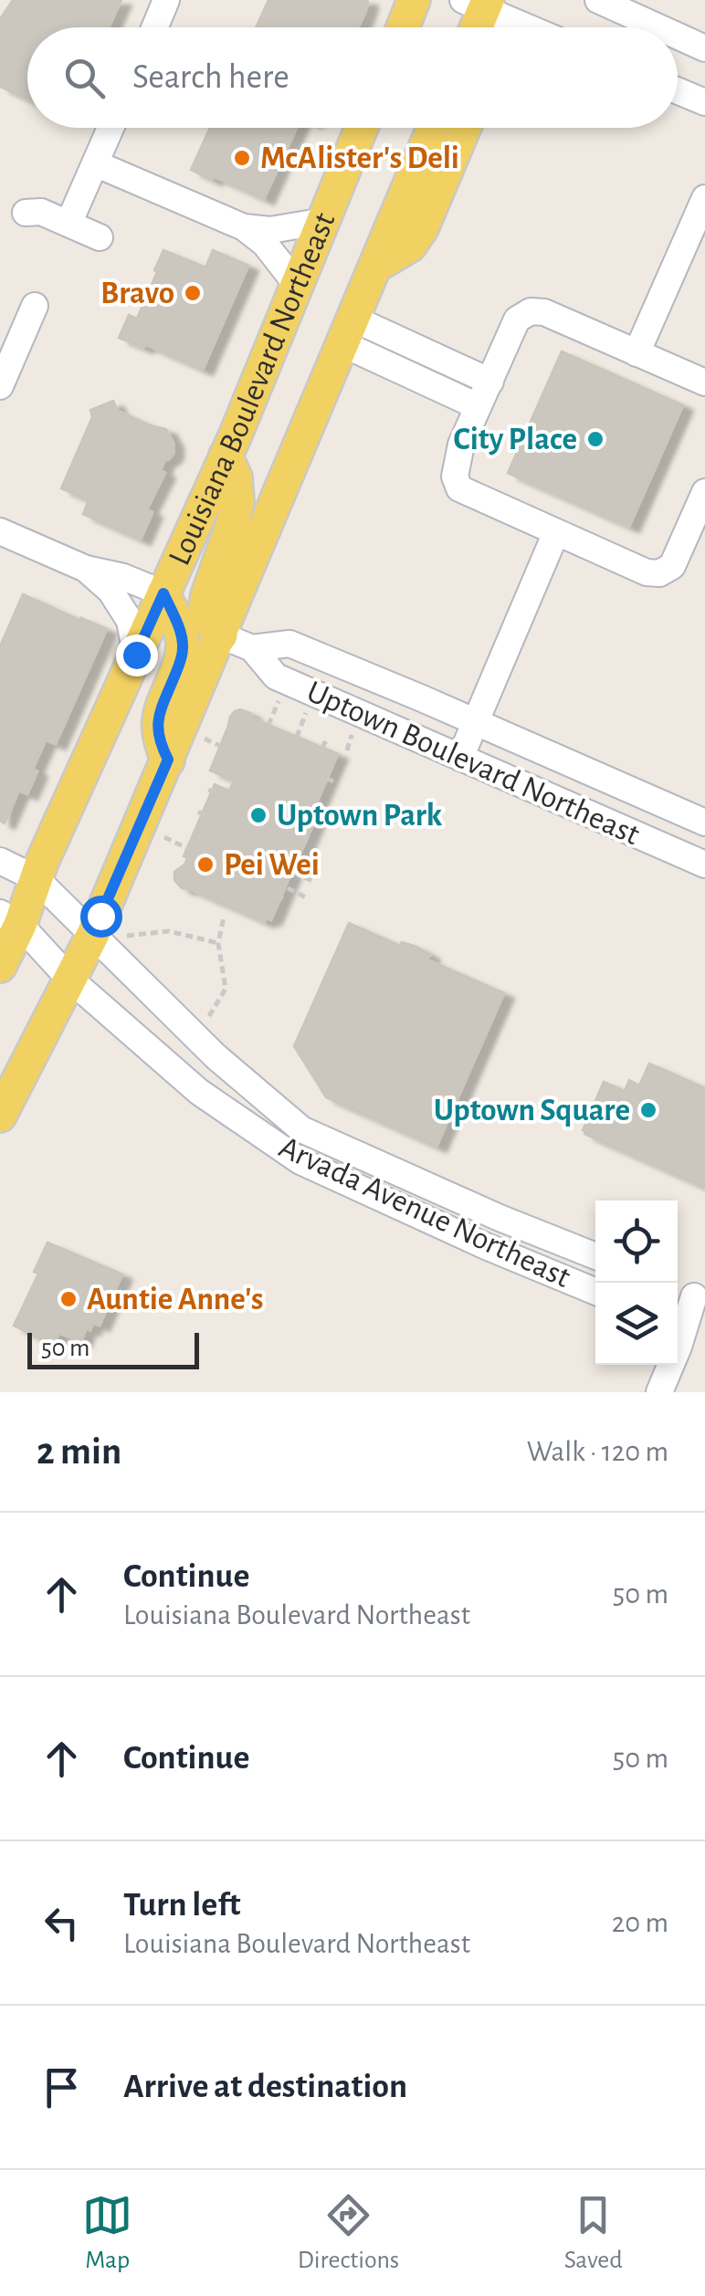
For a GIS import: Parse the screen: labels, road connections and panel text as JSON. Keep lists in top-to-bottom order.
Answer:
{
  "streets": {
    "main road": ["Louisiana Boulevard Northeast"],
    "street": ["Uptown Boulevard Northeast", "Arvada Avenue Northeast"]
  },
  "crossings": [
    ["Louisiana Boulevard Northeast", "Uptown Boulevard Northeast"],
    ["Louisiana Boulevard Northeast", "Arvada Avenue Northeast"]
  ],
  "places": [
    "McAlister's Deli",
    "Bravo",
    "City Place",
    "Uptown Park",
    "Pei Wei",
    "Uptown Square",
    "Auntie Anne's"
  ],
  "scale_bar": "50 m",
  "page": {
    "search": "Search here",
    "scale": "50 m",
    "heading": ["2 min", "Walk · 120 m"],
    "list": [
      ["Continue", "Louisiana Boulevard Northeast", "50 m"],
      ["Continue", "50 m"],
      ["Turn left", "Louisiana Boulevard Northeast", "20 m"],
      "Arrive at destination"
    ],
    "nav": ["Map", "Directions", "Saved"]
  }
}
